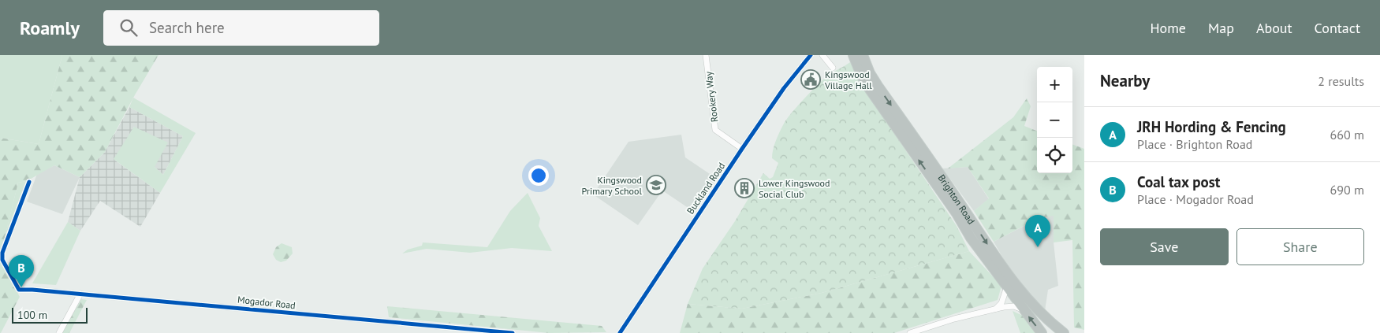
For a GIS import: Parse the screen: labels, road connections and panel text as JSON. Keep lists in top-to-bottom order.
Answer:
{
  "streets": {
    "highway": ["Brighton Road"],
    "street": ["Rookery Way", "Buckland Road", "Mogador Road"]
  },
  "crossings": [
    ["Rookery Way", "Buckland Road"]
  ],
  "places": {
    "public building": ["Kingswood Village Hall"],
    "school or university": ["Kingswood Primary School"],
    "building": ["Lower Kingswood Social Club"]
  },
  "scale_bar": "100 m",
  "page": {
    "header": "Roamly",
    "search": "Search here",
    "nav": [
      "Home",
      "Map",
      "About",
      "Contact"
    ],
    "heading": ["Nearby", "2 results"],
    "map_buttons": ["+", "−"],
    "list": [
      {
        "mark": "A",
        "name": "JRH Hording & Fencing",
        "note": "Place · Brighton Road",
        "value": "660 m"
      },
      {
        "mark": "B",
        "name": "Coal tax post",
        "note": "Place · Mogador Road",
        "value": "690 m"
      }
    ],
    "pins": ["A", "B"],
    "buttons": ["Save", "Share"],
    "scale": "100 m"
  }
}
